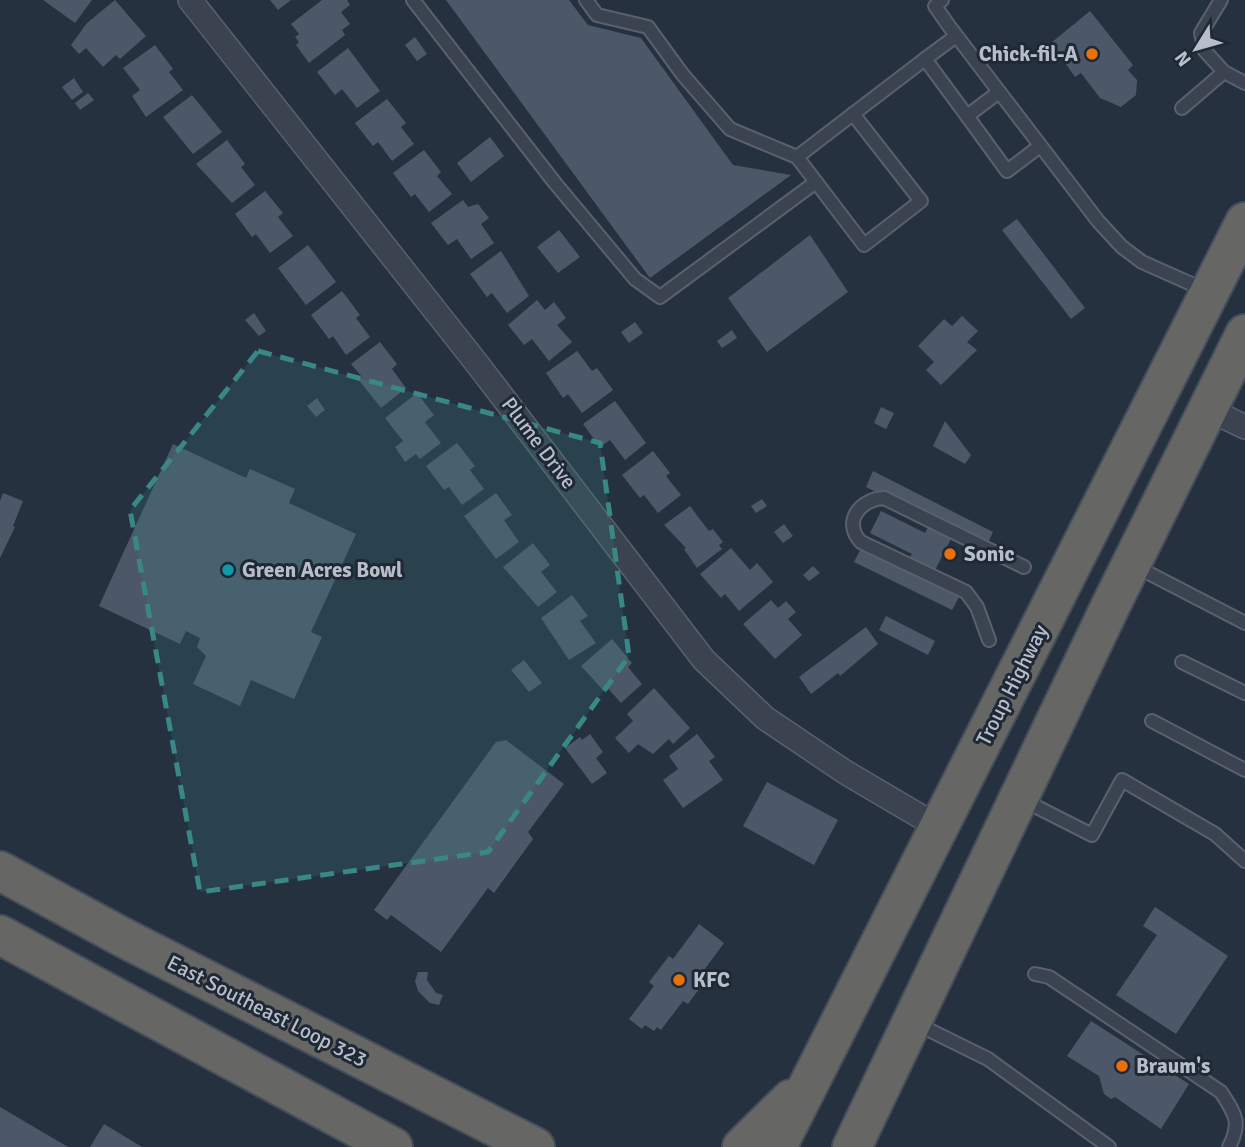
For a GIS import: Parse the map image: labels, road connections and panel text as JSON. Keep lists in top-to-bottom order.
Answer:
{
  "streets": {
    "highway": ["Troup Highway", "East Southeast Loop 323"],
    "street": ["Plume Drive"]
  },
  "crossings": [
    ["Plume Drive", "Troup Highway"]
  ],
  "places": [
    "Chick-fil-A",
    "Sonic",
    "Green Acres Bowl",
    "KFC",
    "Braum's"
  ],
  "north": "bottom left"
}
